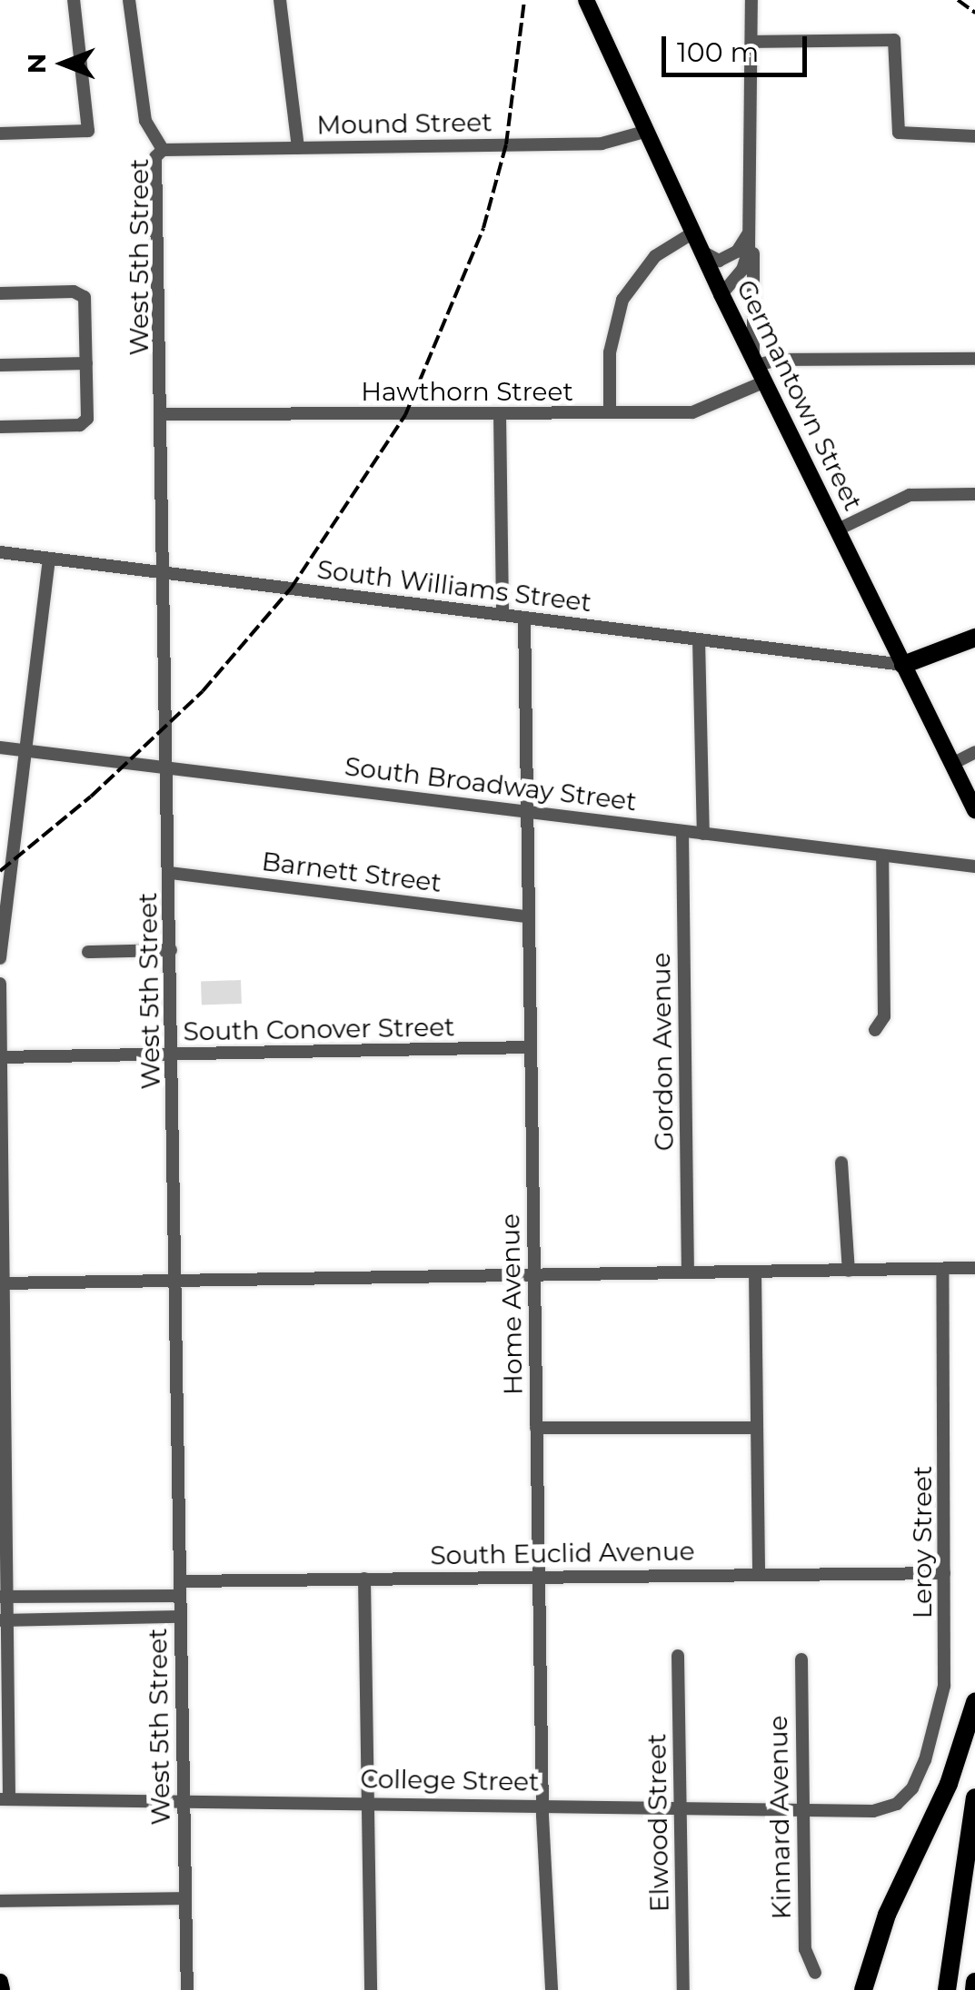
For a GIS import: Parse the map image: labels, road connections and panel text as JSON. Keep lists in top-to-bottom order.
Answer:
{
  "streets": {
    "main road": ["Germantown Street"],
    "street": [
      "Mound Street",
      "West 5th Street",
      "Hawthorn Street",
      "South Williams Street",
      "South Broadway Street",
      "Barnett Street",
      "South Conover Street",
      "Gordon Avenue",
      "Home Avenue",
      "Leroy Street",
      "South Euclid Avenue",
      "College Street",
      "Kinnard Avenue",
      "Elwood Street"
    ]
  },
  "crossings": [
    ["Mound Street", "West 5th Street"],
    ["Mound Street", "Germantown Street"],
    ["West 5th Street", "Hawthorn Street"],
    ["West 5th Street", "South Williams Street"],
    ["West 5th Street", "South Broadway Street"],
    ["West 5th Street", "Barnett Street"],
    ["West 5th Street", "South Conover Street"],
    ["West 5th Street", "South Euclid Avenue"],
    ["West 5th Street", "College Street"],
    ["Hawthorn Street", "Germantown Street"],
    ["Germantown Street", "South Williams Street"],
    ["South Williams Street", "Home Avenue"],
    ["South Broadway Street", "Gordon Avenue"],
    ["South Broadway Street", "Home Avenue"],
    ["Barnett Street", "Home Avenue"],
    ["South Conover Street", "Home Avenue"],
    ["Home Avenue", "South Euclid Avenue"],
    ["Home Avenue", "College Street"],
    ["Leroy Street", "South Euclid Avenue"],
    ["Leroy Street", "College Street"],
    ["College Street", "Kinnard Avenue"],
    ["College Street", "Elwood Street"]
  ],
  "scale_bar": "100 m",
  "north": "left"
}
